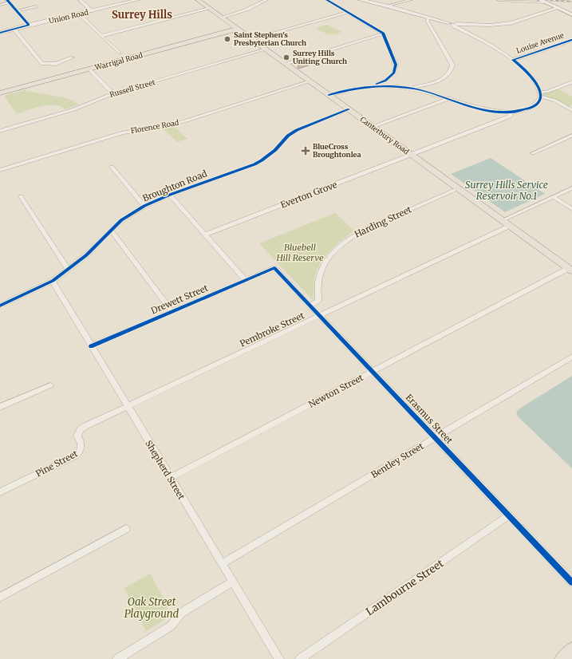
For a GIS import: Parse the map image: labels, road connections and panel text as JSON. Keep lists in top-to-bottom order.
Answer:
{
  "streets": {
    "main road": ["Warrigal Road", "Canterbury Road"],
    "street": [
      "Union Road",
      "Louise Avenue",
      "Russell Street",
      "Florence Road",
      "Broughton Road",
      "Everton Grove",
      "Harding Street",
      "Drewett Street",
      "Pembroke Street",
      "Newton Street",
      "Erasmus Street",
      "Bentley Street",
      "Pine Street",
      "Shepherd Street",
      "Lambourne Street"
    ]
  },
  "crossings": [
    ["Warrigal Road", "Canterbury Road"],
    ["Russell Street", "Canterbury Road"],
    ["Florence Road", "Canterbury Road"],
    ["Canterbury Road", "Broughton Road"],
    ["Canterbury Road", "Everton Grove"],
    ["Canterbury Road", "Harding Street"],
    ["Canterbury Road", "Pembroke Street"],
    ["Canterbury Road", "Newton Street"],
    ["Broughton Road", "Shepherd Street"],
    ["Harding Street", "Erasmus Street"],
    ["Drewett Street", "Erasmus Street"],
    ["Drewett Street", "Shepherd Street"],
    ["Pembroke Street", "Erasmus Street"],
    ["Pembroke Street", "Pine Street"],
    ["Pembroke Street", "Shepherd Street"],
    ["Newton Street", "Erasmus Street"],
    ["Newton Street", "Shepherd Street"],
    ["Erasmus Street", "Bentley Street"],
    ["Erasmus Street", "Lambourne Street"],
    ["Bentley Street", "Shepherd Street"],
    ["Pine Street", "Shepherd Street"]
  ],
  "districts": ["Surrey Hills"],
  "water": ["Surrey Hills Service Reservoir No.1"],
  "parks": ["Bluebell Hill Reserve", "Oak Street Playground"],
  "places": {
    "other": ["Saint Stephen's Presbyterian Church", "Surrey Hills Uniting Church"],
    "health": ["BlueCross Broughtonlea"]
  }
}
